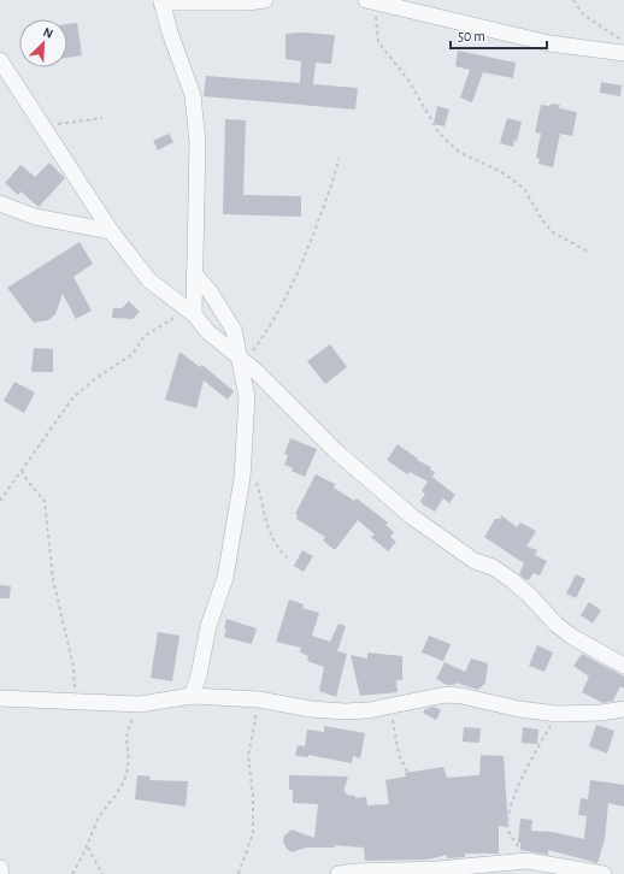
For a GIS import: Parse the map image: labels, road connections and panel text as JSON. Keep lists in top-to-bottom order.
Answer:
{
  "scale_bar": "50 m",
  "north": "top right"
}
